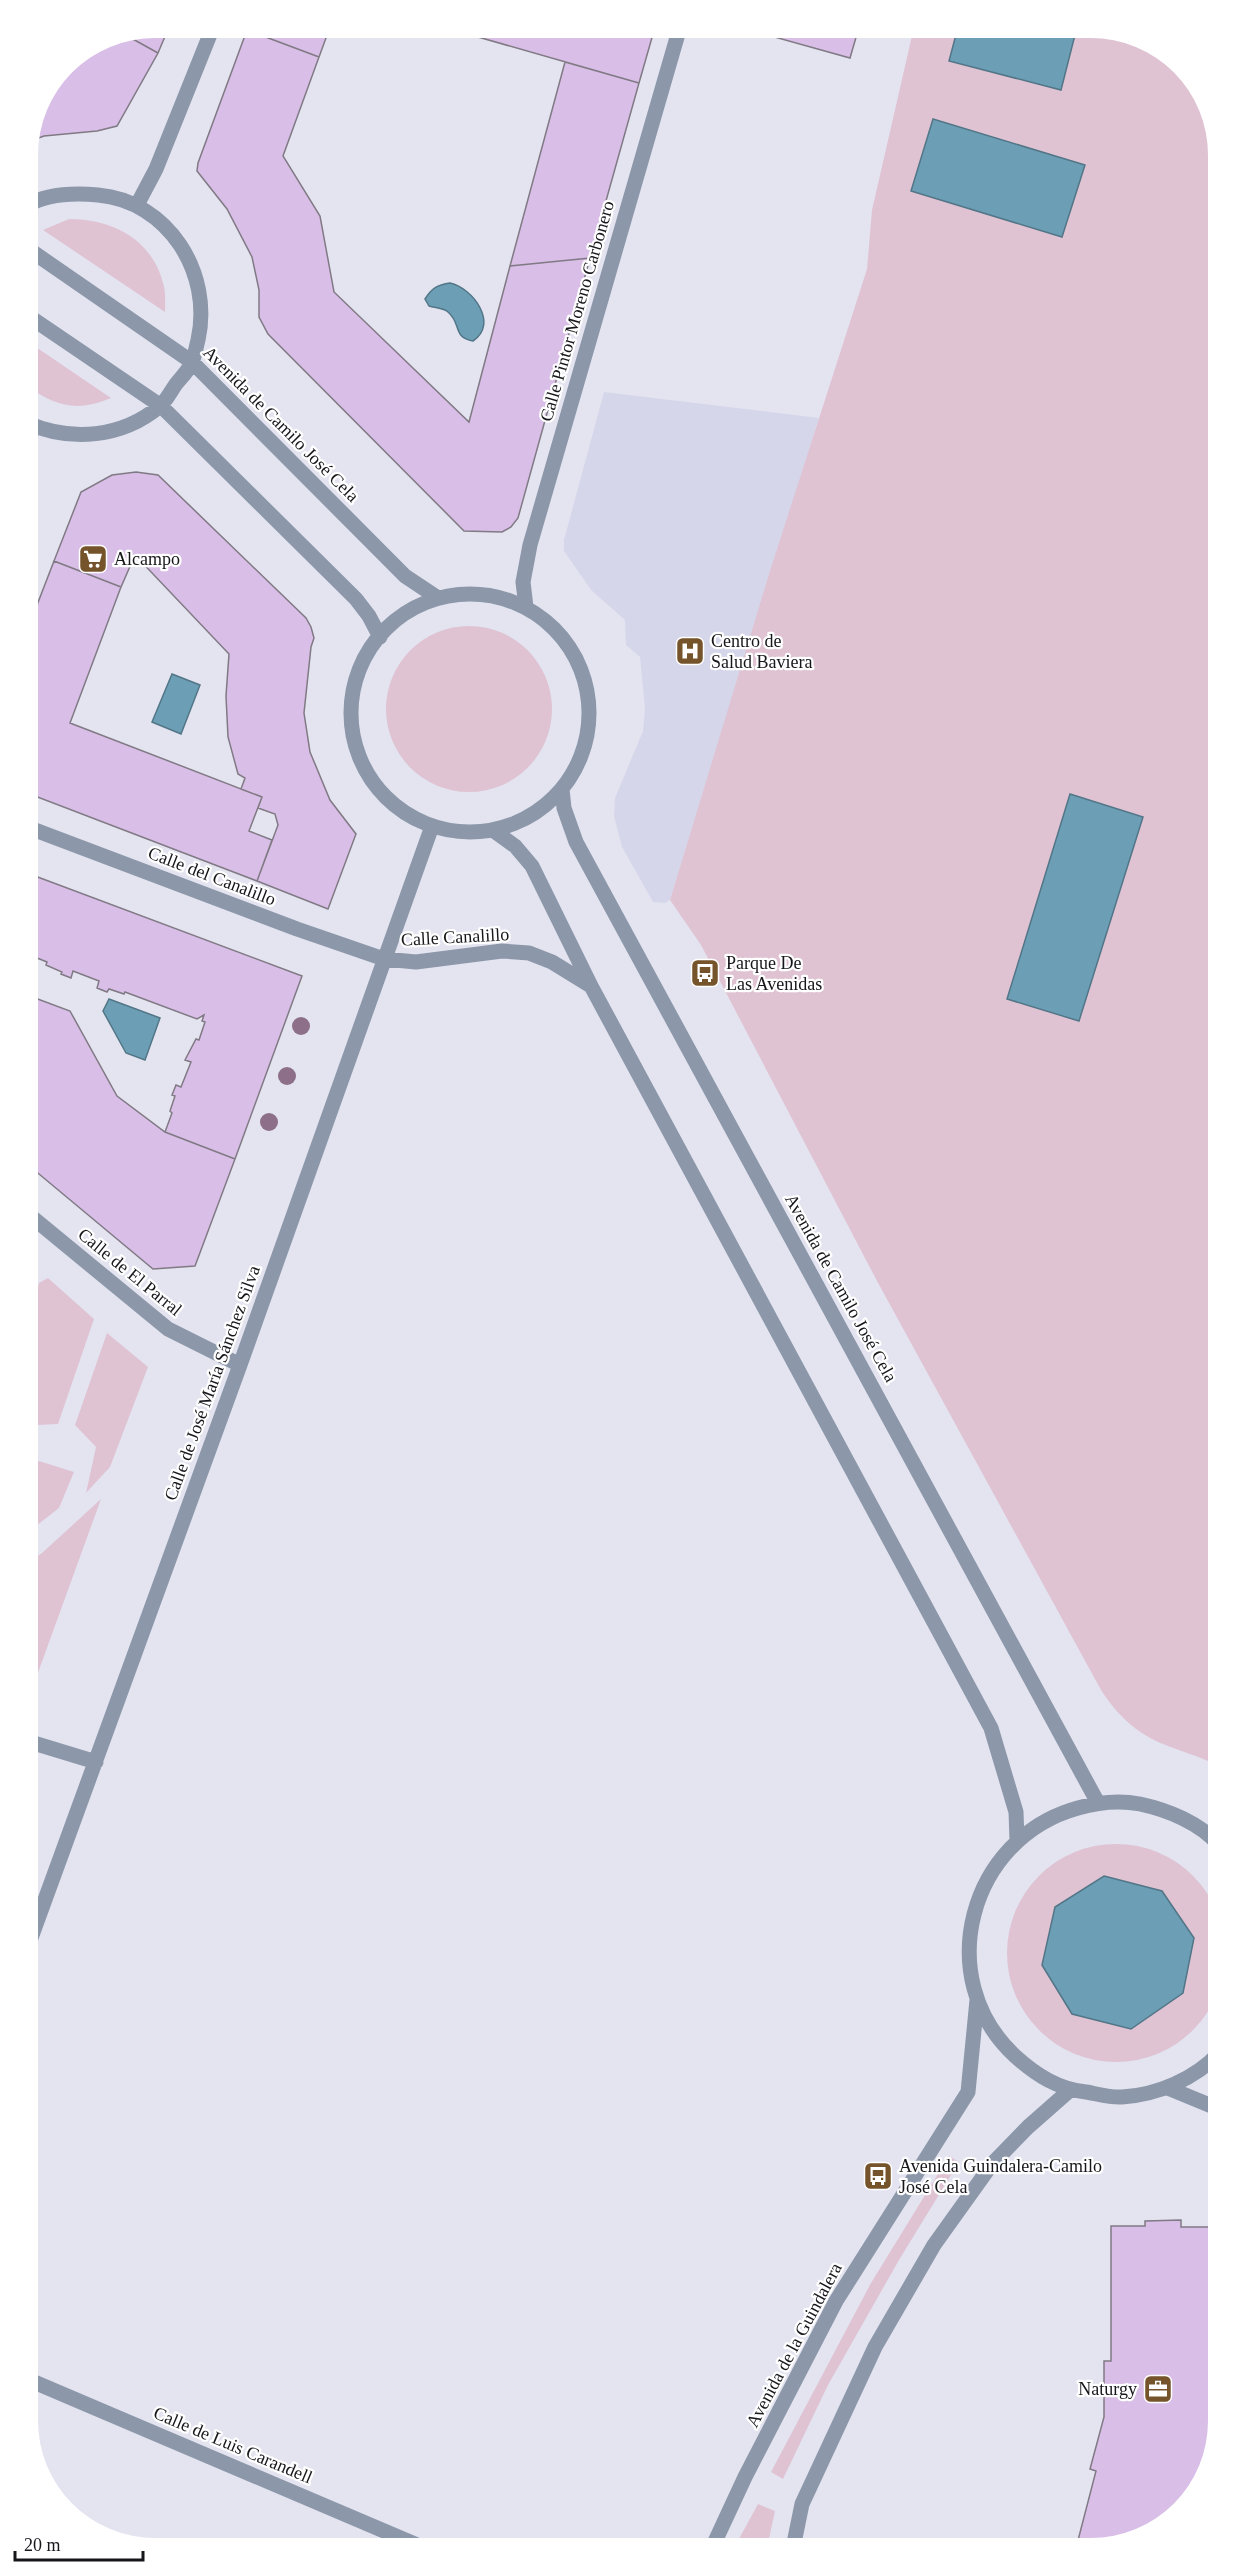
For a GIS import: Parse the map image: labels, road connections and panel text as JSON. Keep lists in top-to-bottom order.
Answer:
{
  "streets": {
    "street": [
      "Calle Pintor Moreno Carbonero",
      "Avenida de Camilo José Cela",
      "Calle del Canalillo",
      "Calle Canalillo",
      "Calle de El Parral",
      "Calle de José María Sánchez Silva",
      "Avenida de la Guindalera",
      "Calle de Luis Carandell"
    ]
  },
  "crossings": [
    ["Calle del Canalillo", "Calle Canalillo"],
    ["Calle del Canalillo", "Calle de José María Sánchez Silva"],
    ["Calle Canalillo", "Calle de José María Sánchez Silva"],
    ["Calle de El Parral", "Calle de José María Sánchez Silva"]
  ],
  "places": {
    "supermarket": ["Alcampo"],
    "hospital": ["Centro de Salud Baviera"],
    "bus stop": ["Parque De Las Avenidas", "Avenida Guindalera-Camilo José Cela"],
    "office": ["Naturgy"]
  },
  "scale_bar": "20 m"
}
